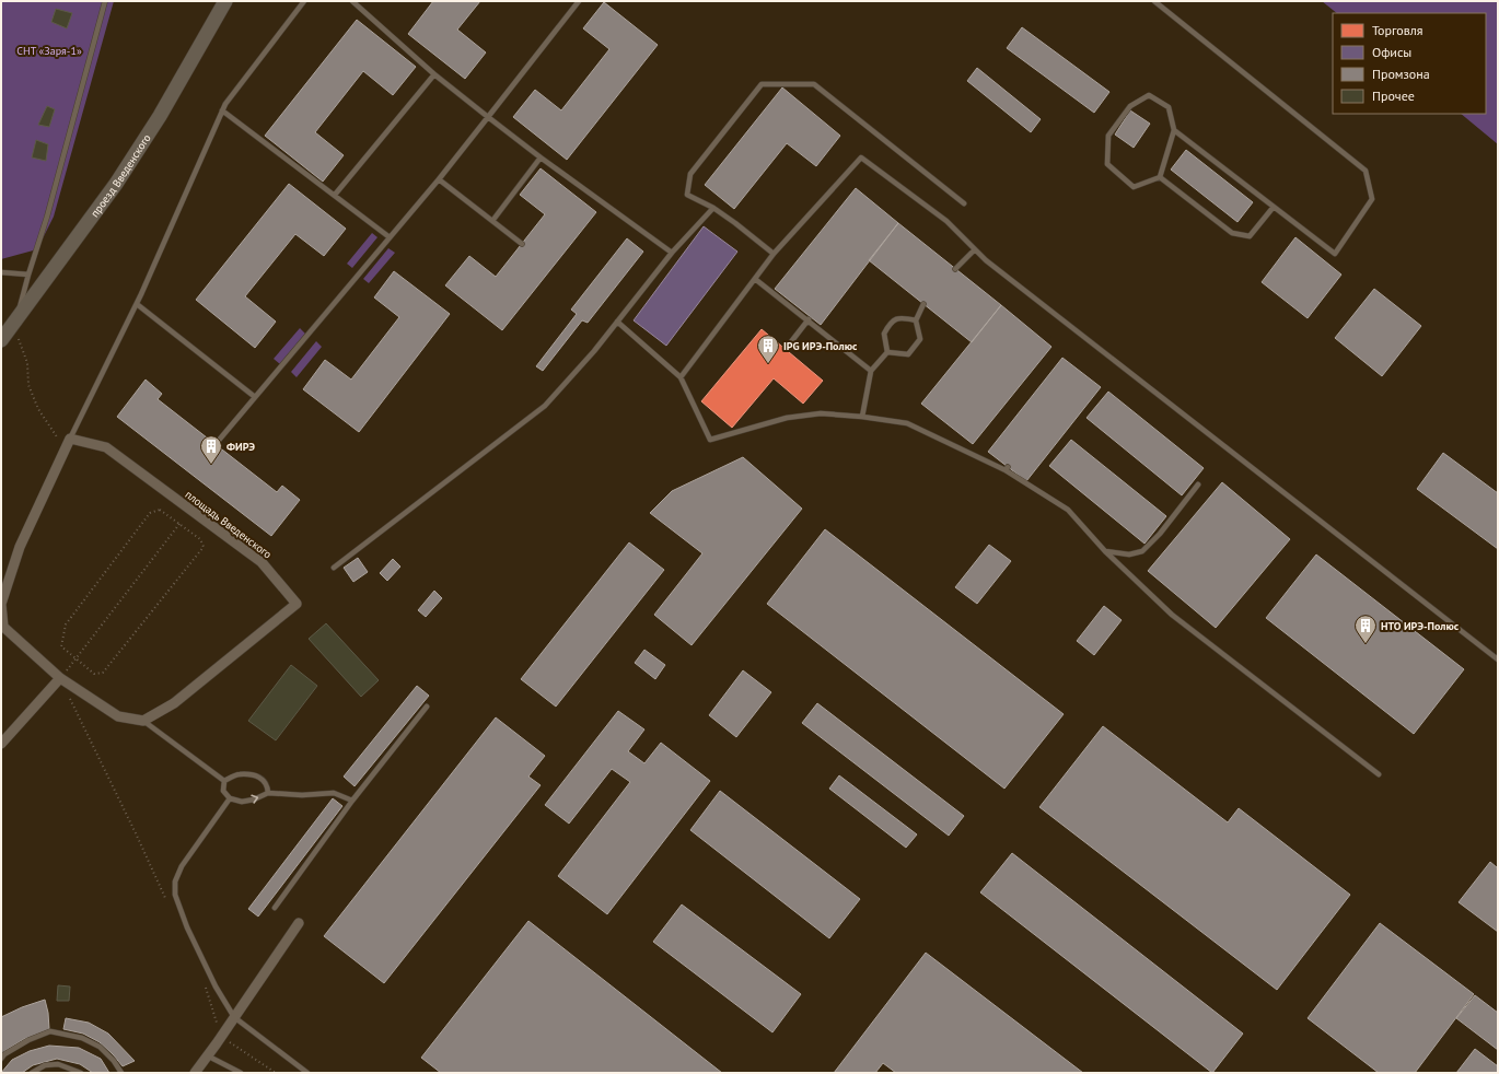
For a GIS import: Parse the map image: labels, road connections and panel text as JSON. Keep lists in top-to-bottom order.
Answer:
{
  "streets": {
    "street": ["проезд Введенского", "площадь Введенского"]
  },
  "parks": ["СНТ «Заря-1»"],
  "places": {
    "building": ["IPG ИРЭ-Полюс", "ФИРЭ", "НТО ИРЭ-Полюс"]
  },
  "legend": [
    "Торговля",
    "Офисы",
    "Промзона",
    "Прочее"
  ]
}
